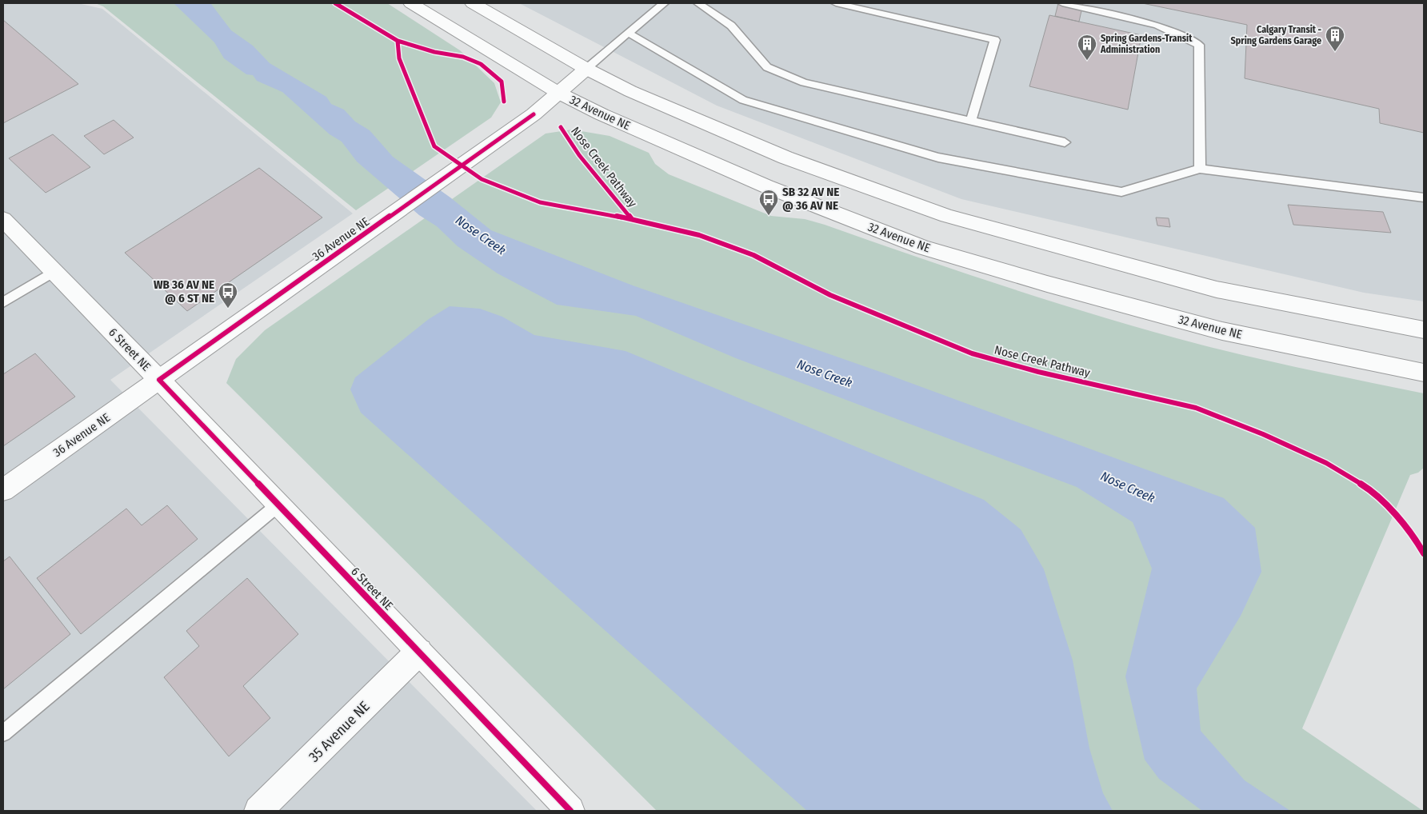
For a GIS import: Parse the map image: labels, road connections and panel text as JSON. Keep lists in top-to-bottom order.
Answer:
{
  "streets": {
    "main road": [
      "32 Avenue NE",
      "36 Avenue NE",
      "6 Street NE",
      "35 Avenue NE"
    ],
    "cycle path": ["Nose Creek Pathway"]
  },
  "crossings": [
    ["32 Avenue NE", "36 Avenue NE"],
    ["36 Avenue NE", "6 Street NE"],
    ["6 Street NE", "35 Avenue NE"]
  ],
  "water": ["Nose Creek"],
  "places": {
    "building": ["Calgary Transit - Spring Gardens Garage", "Spring Gardens-Transit Administration"],
    "bus stop": ["SB 32 AV NE @ 36 AV NE", "WB 36 AV NE @ 6 ST NE"]
  }
}
